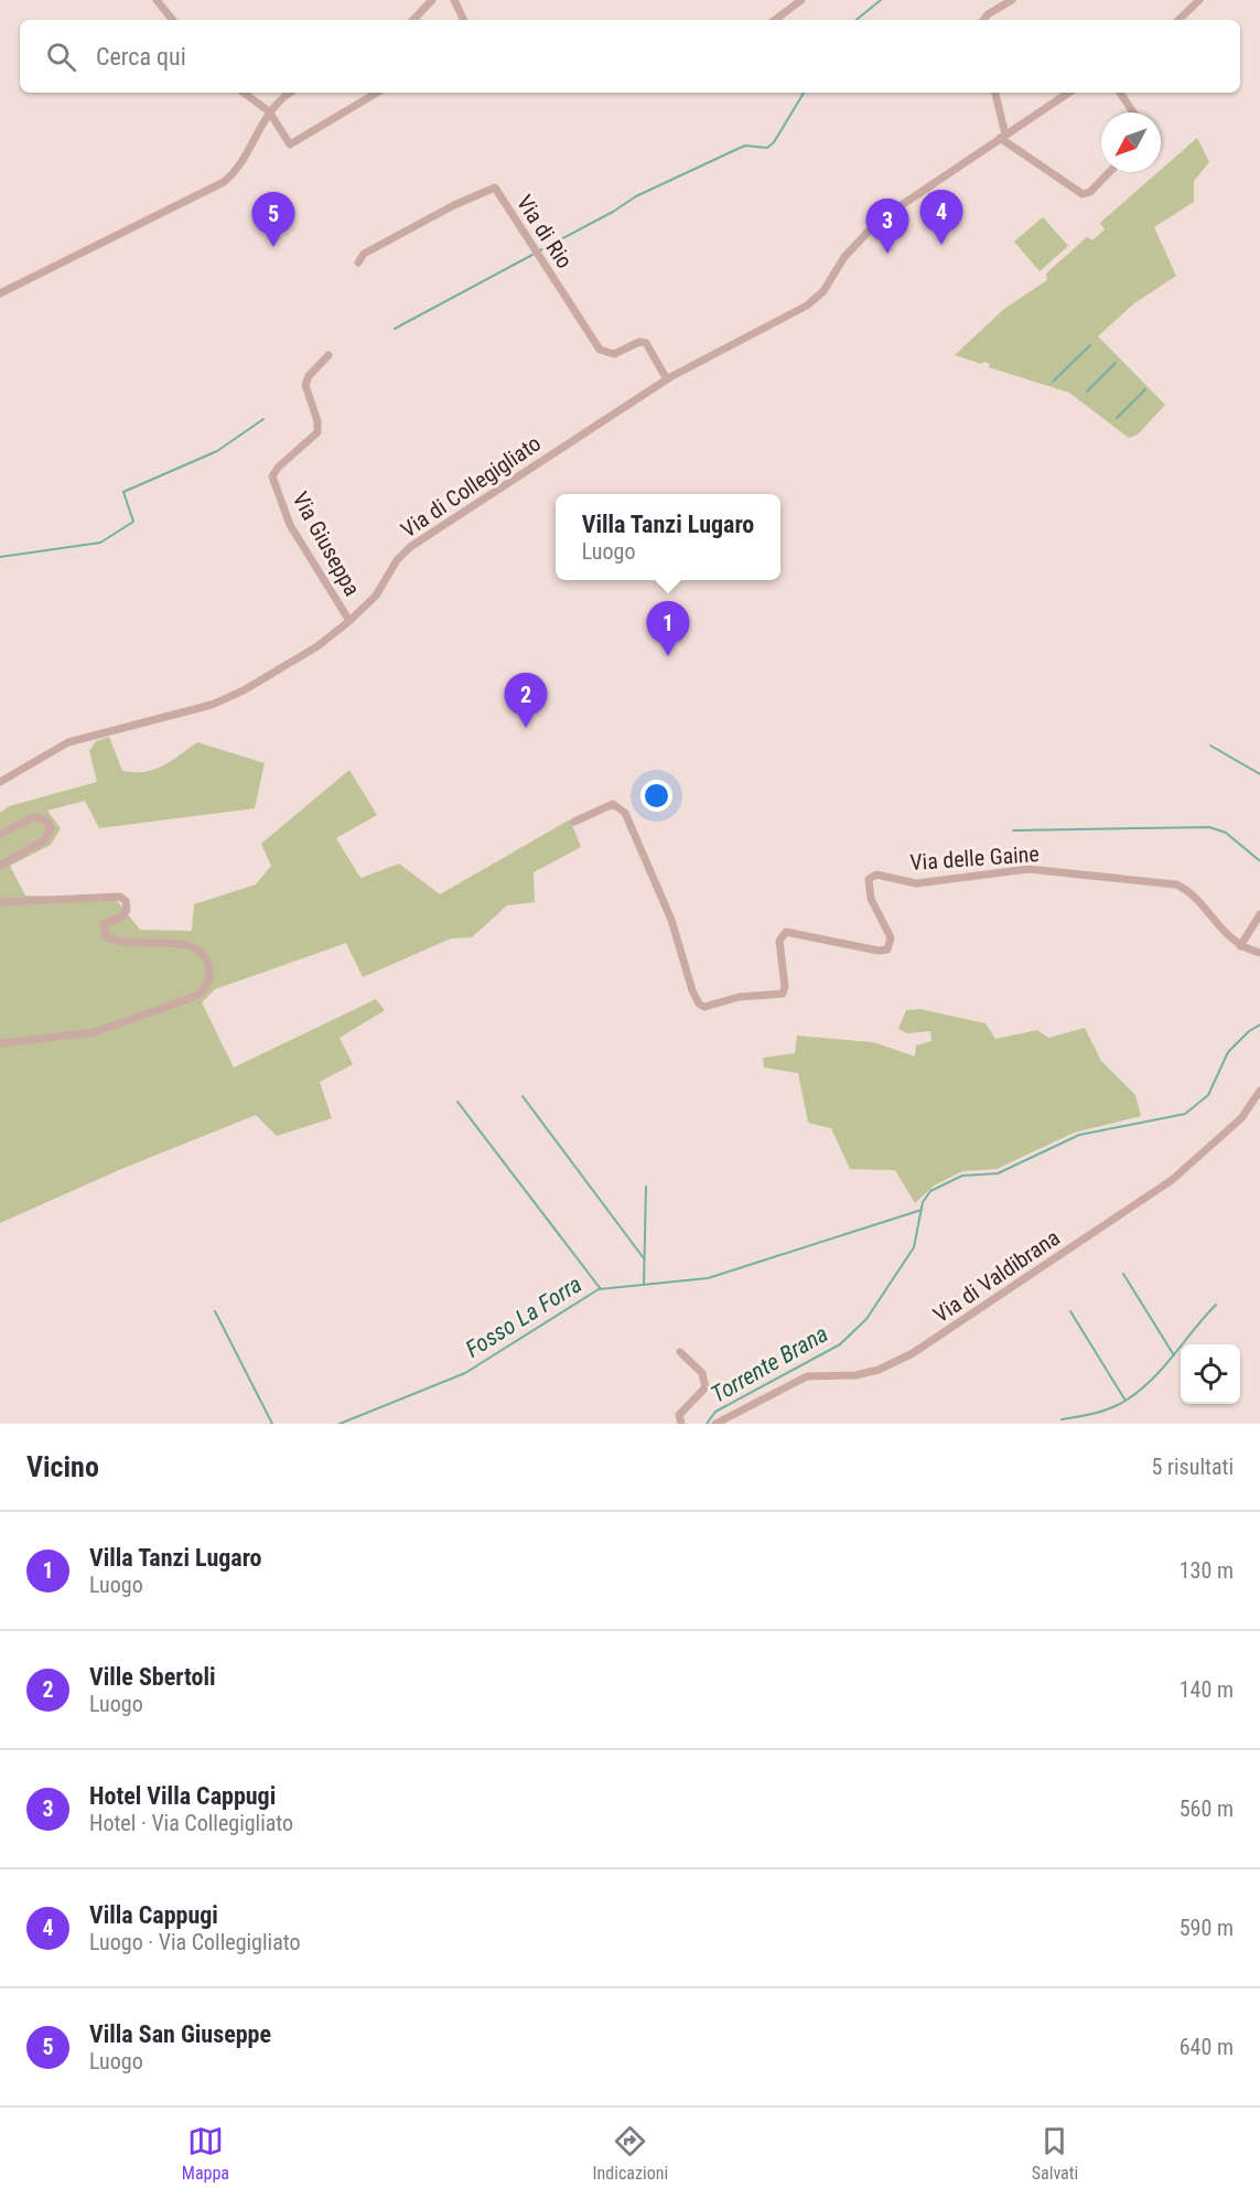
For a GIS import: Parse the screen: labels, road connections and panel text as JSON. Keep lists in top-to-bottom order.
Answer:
{
  "streets": {
    "street": [
      "Via di Rio",
      "Via di Collegigliato",
      "Via Giuseppa",
      "Via delle Gaine",
      "Via di Valdibrana"
    ]
  },
  "crossings": [
    ["Via di Rio", "Via di Collegigliato"],
    ["Via di Collegigliato", "Via Giuseppa"]
  ],
  "water": ["Fosso La Forra", "Torrente Brana"],
  "north": "bottom left",
  "page": {
    "search": "Cerca qui",
    "pins": [
      "4",
      "5",
      "3",
      "1",
      "2"
    ],
    "popup": ["Villa Tanzi Lugaro", "Luogo"],
    "heading": ["Vicino", "5 risultati"],
    "list": [
      {
        "mark": "1",
        "name": "Villa Tanzi Lugaro",
        "note": "Luogo",
        "value": "130 m"
      },
      {
        "mark": "2",
        "name": "Ville Sbertoli",
        "note": "Luogo",
        "value": "140 m"
      },
      {
        "mark": "3",
        "name": "Hotel Villa Cappugi",
        "note": "Hotel · Via Collegigliato",
        "value": "560 m"
      },
      {
        "mark": "4",
        "name": "Villa Cappugi",
        "note": "Luogo · Via Collegigliato",
        "value": "590 m"
      },
      {
        "mark": "5",
        "name": "Villa San Giuseppe",
        "note": "Luogo",
        "value": "640 m"
      }
    ],
    "nav": ["Mappa", "Indicazioni", "Salvati"]
  }
}
